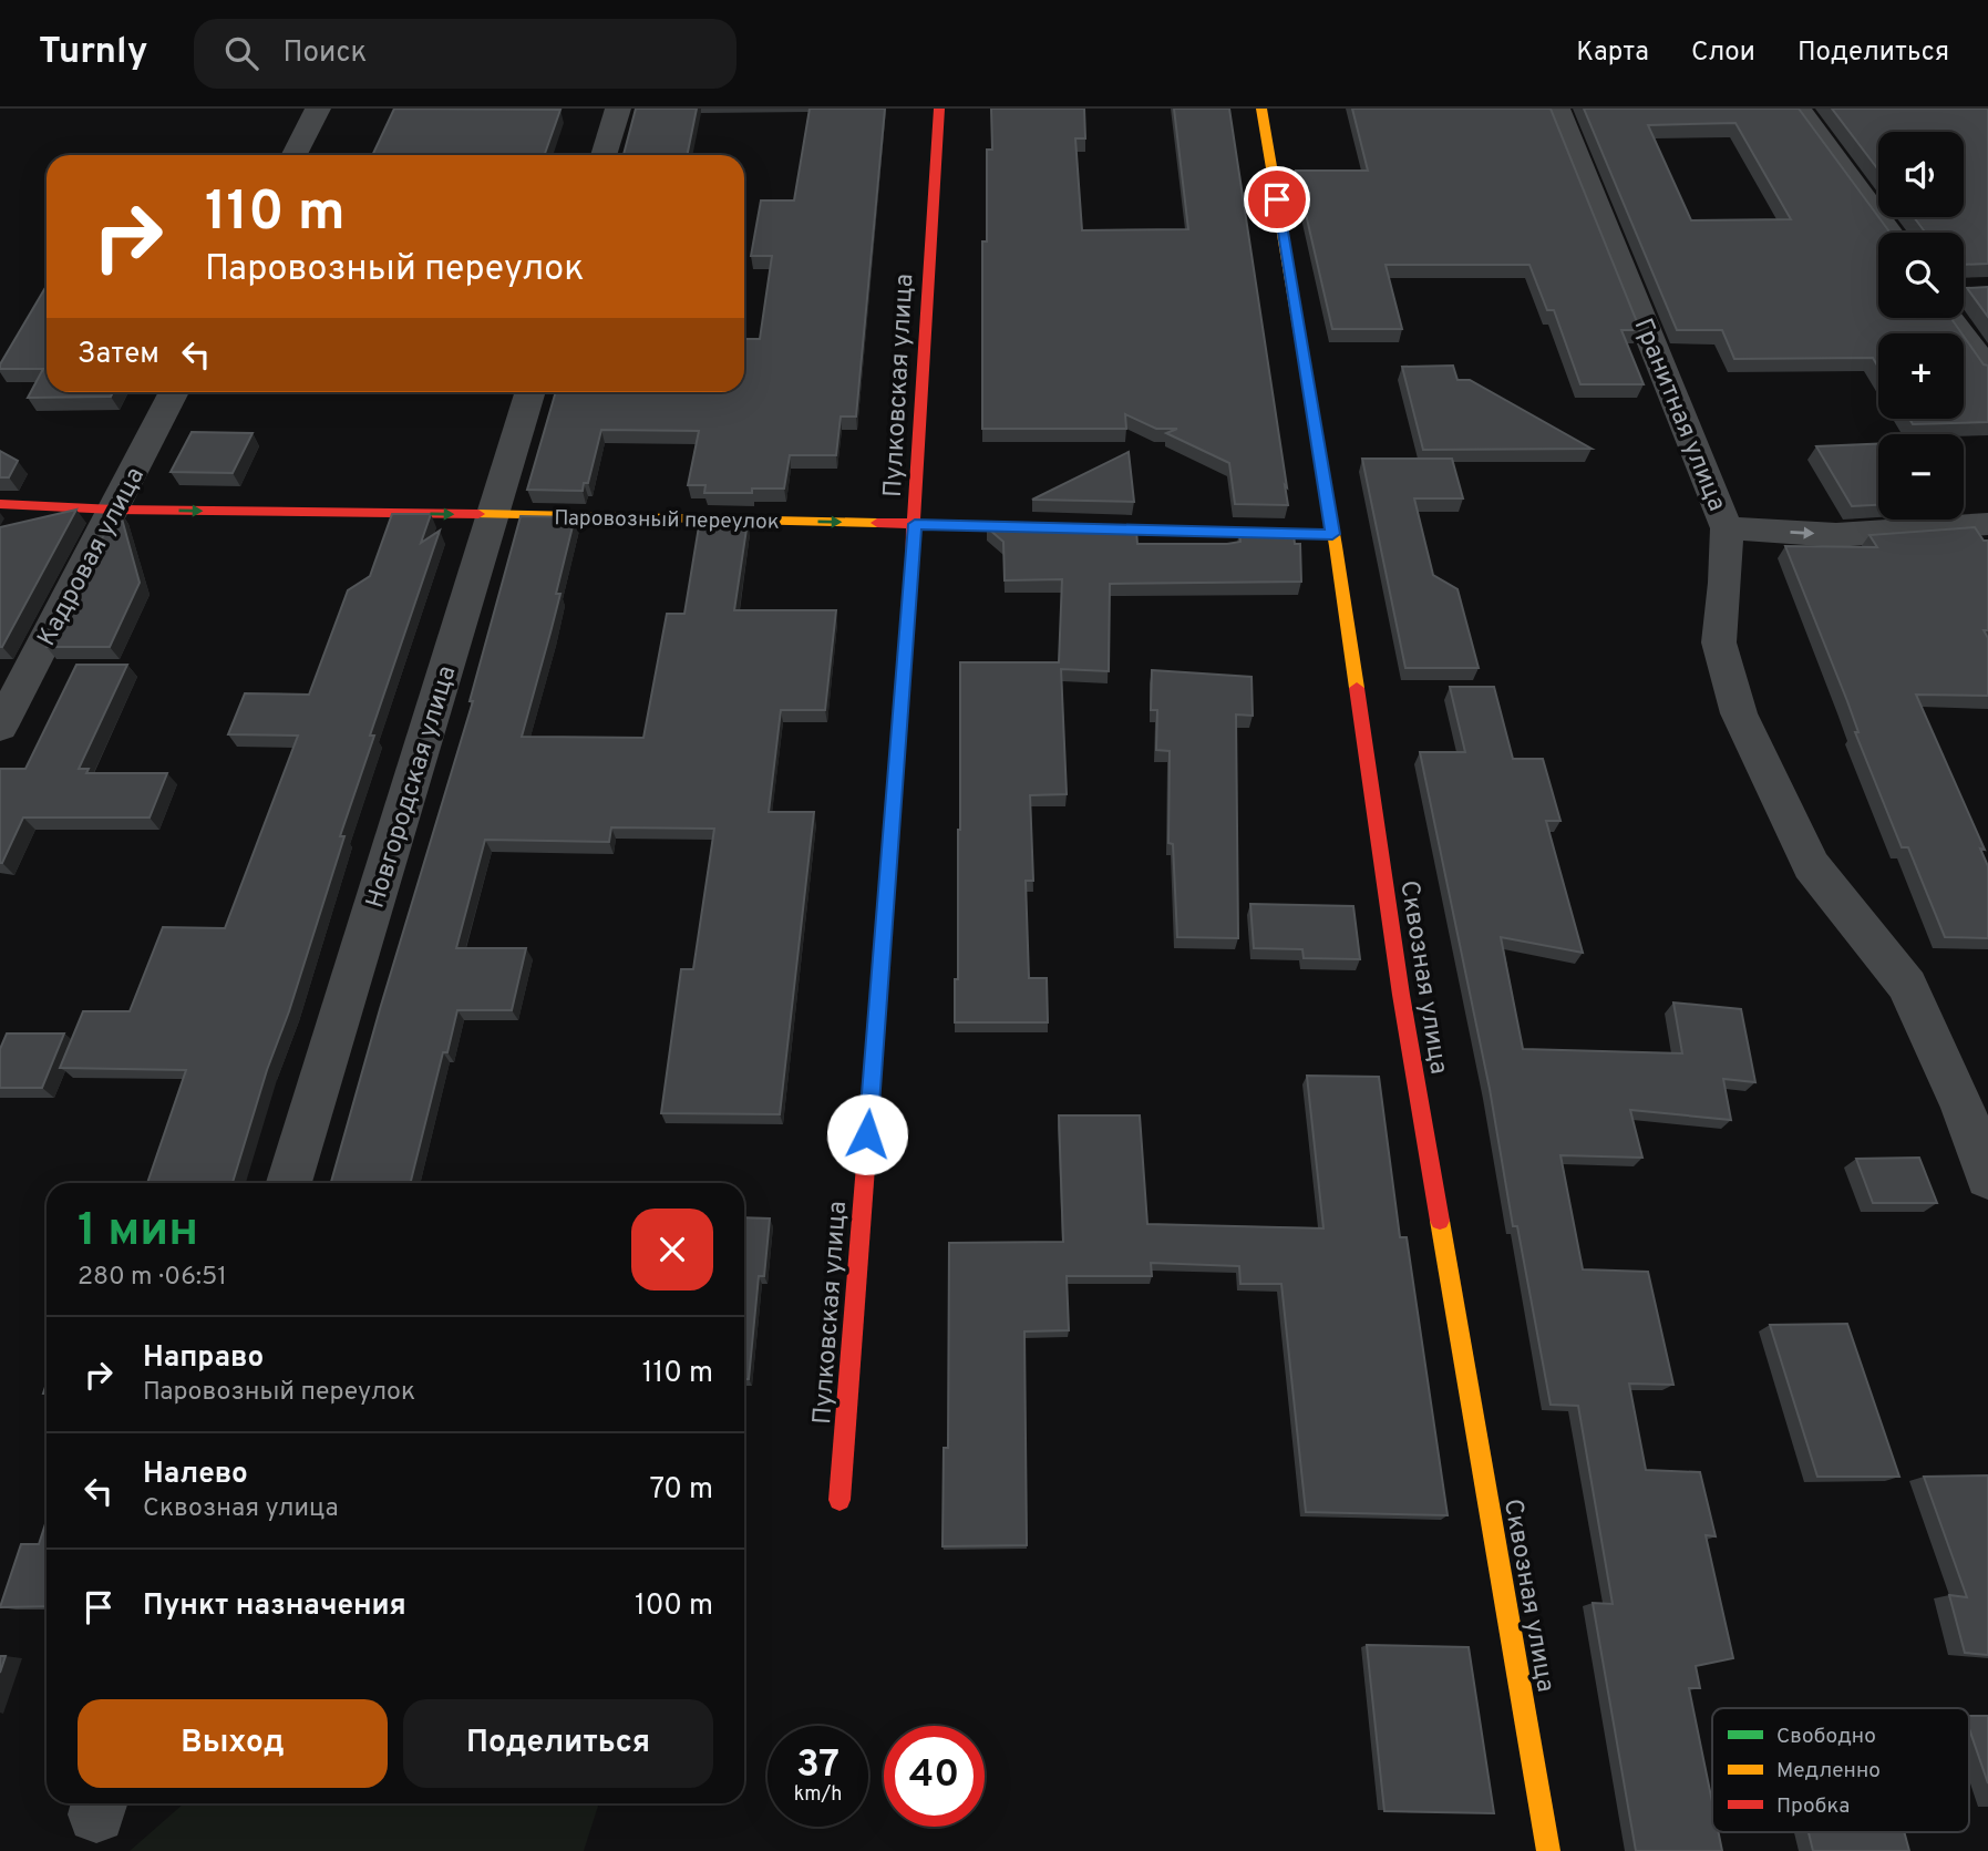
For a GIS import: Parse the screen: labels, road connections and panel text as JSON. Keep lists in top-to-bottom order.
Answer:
{
  "streets": {
    "street": [
      "Пулковская улица",
      "Гранитная улица",
      "Паровозный переулок",
      "Кадровая улица",
      "Новгородская улица",
      "Сквозная улица"
    ]
  },
  "crossings": [
    ["Пулковская улица", "Паровозный переулок"],
    ["Паровозный переулок", "Кадровая улица"],
    ["Паровозный переулок", "Новгородская улица"],
    ["Паровозный переулок", "Сквозная улица"]
  ],
  "one_way": ["Паровозный переулок"],
  "legend": ["Свободно", "Медленно", "Пробка"],
  "page": {
    "header": "Turnly",
    "search": "Поиск",
    "nav": ["Карта", "Слои", "Поделиться"],
    "map_buttons": ["+", "−"],
    "turn": ["110 m", "Паровозный переулок"],
    "then": "Затем",
    "heading": ["1 мин", "280 m · 06:51"],
    "list": [
      {
        "name": "Направо",
        "note": "Паровозный переулок",
        "value": "110 m"
      },
      {
        "name": "Налево",
        "note": "Сквозная улица",
        "value": "70 m"
      },
      {
        "name": "Пункт назначения",
        "value": "100 m"
      }
    ],
    "buttons": ["Выход", "Поделиться"],
    "speed": "37 km/h",
    "limit": "40"
  }
}
